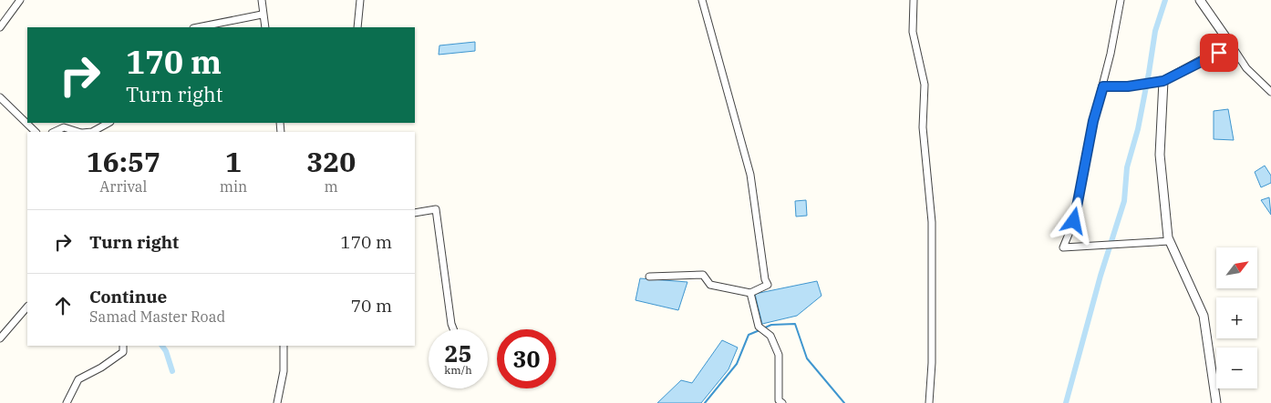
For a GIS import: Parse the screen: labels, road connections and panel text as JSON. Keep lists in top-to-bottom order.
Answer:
{
  "north": "top right",
  "page": {
    "turn": ["170 m", "Turn right"],
    "eta": [
      "16:57",
      "Arrival",
      "1",
      "min",
      "320",
      "m"
    ],
    "list": [
      {
        "name": "Turn right",
        "value": "170 m"
      },
      {
        "name": "Continue",
        "note": "Samad Master Road",
        "value": "70 m"
      }
    ],
    "map_buttons": ["+", "−"],
    "speed": "25 km/h",
    "limit": "30"
  }
}
